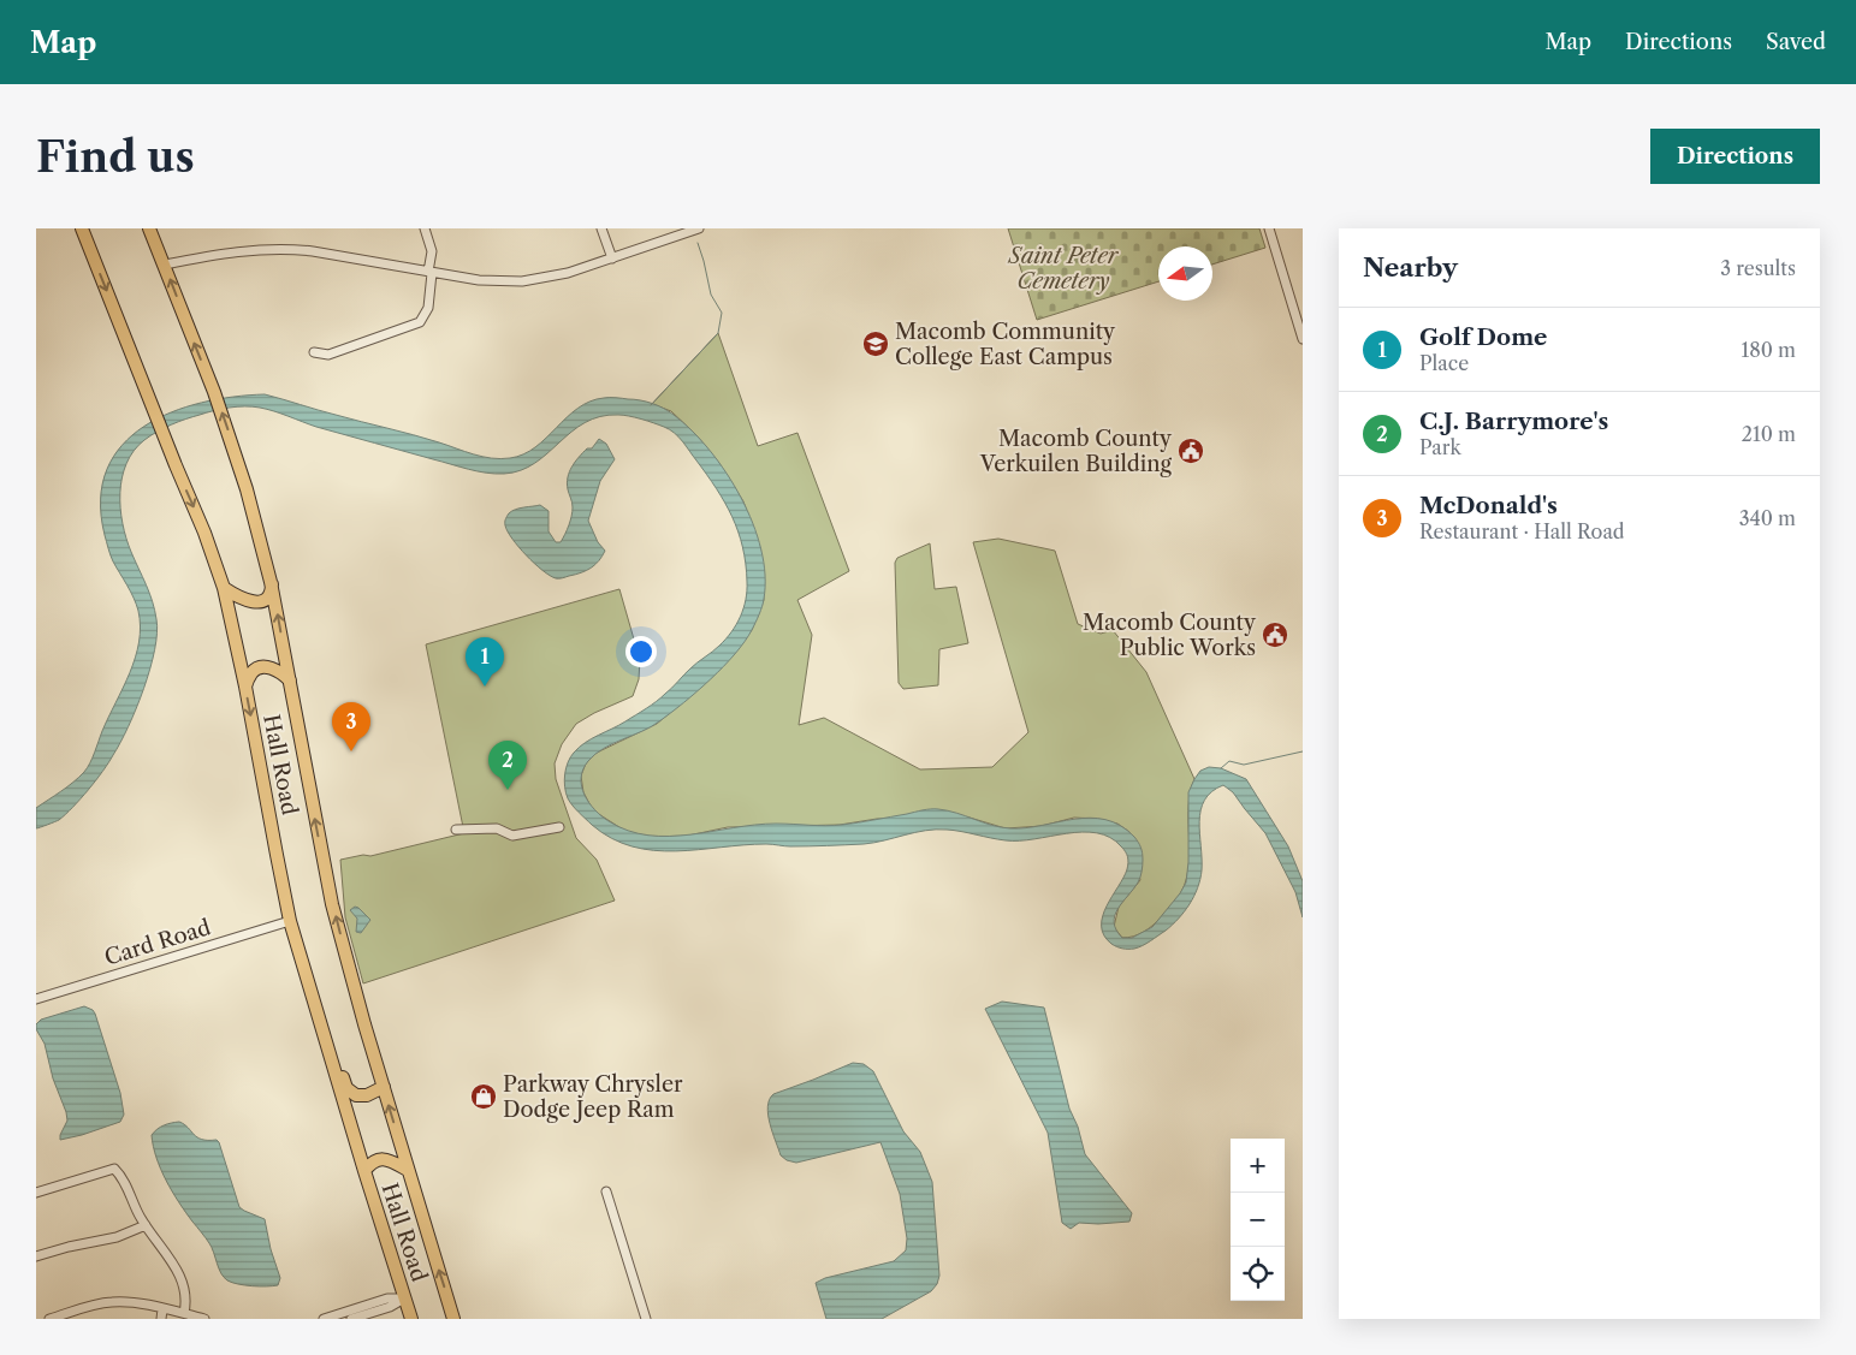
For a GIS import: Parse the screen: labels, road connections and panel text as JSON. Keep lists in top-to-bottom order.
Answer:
{
  "streets": {
    "highway": ["Hall Road"],
    "street": ["Card Road"]
  },
  "crossings": [
    ["Hall Road", "Card Road"]
  ],
  "parks": ["Saint Peter Cemetery"],
  "places": {
    "school or university": ["Macomb Community College East Campus"],
    "public building": ["Macomb County Verkuilen Building", "Macomb County Public Works"],
    "shop": ["Parkway Chrysler Dodge Jeep Ram"]
  },
  "north": "left",
  "page": {
    "header": "Map",
    "nav": ["Map", "Directions", "Saved"],
    "buttons": "Directions",
    "title": "Find us",
    "heading": ["Nearby", "3 results"],
    "list": [
      {
        "mark": "1",
        "name": "Golf Dome",
        "note": "Place",
        "value": "180 m"
      },
      {
        "mark": "2",
        "name": "C.J. Barrymore's",
        "note": "Park",
        "value": "210 m"
      },
      {
        "mark": "3",
        "name": "McDonald's",
        "note": "Restaurant · Hall Road",
        "value": "340 m"
      }
    ],
    "pins": ["1", "3", "2"],
    "map_buttons": ["+", "−"]
  }
}
